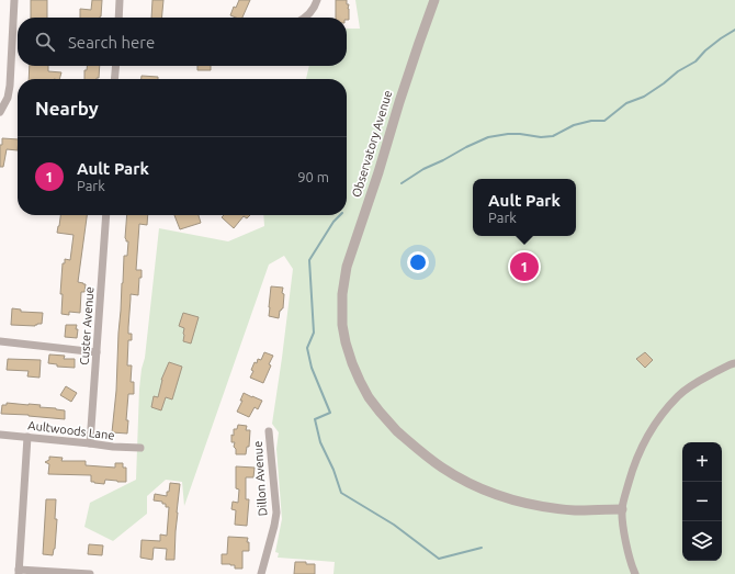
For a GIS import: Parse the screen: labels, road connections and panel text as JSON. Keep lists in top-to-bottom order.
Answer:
{
  "streets": {
    "street": [
      "Observatory Avenue",
      "Custer Avenue",
      "Aultwoods Lane",
      "Dillon Avenue"
    ]
  },
  "crossings": [
    ["Custer Avenue", "Aultwoods Lane"]
  ],
  "page": {
    "search": "Search here",
    "heading": "Nearby",
    "list": [
      {
        "mark": "1",
        "name": "Ault Park",
        "note": "Park",
        "value": "90 m"
      }
    ],
    "popup": ["Ault Park", "Park"],
    "pins": "1",
    "map_buttons": ["+", "−"]
  }
}
